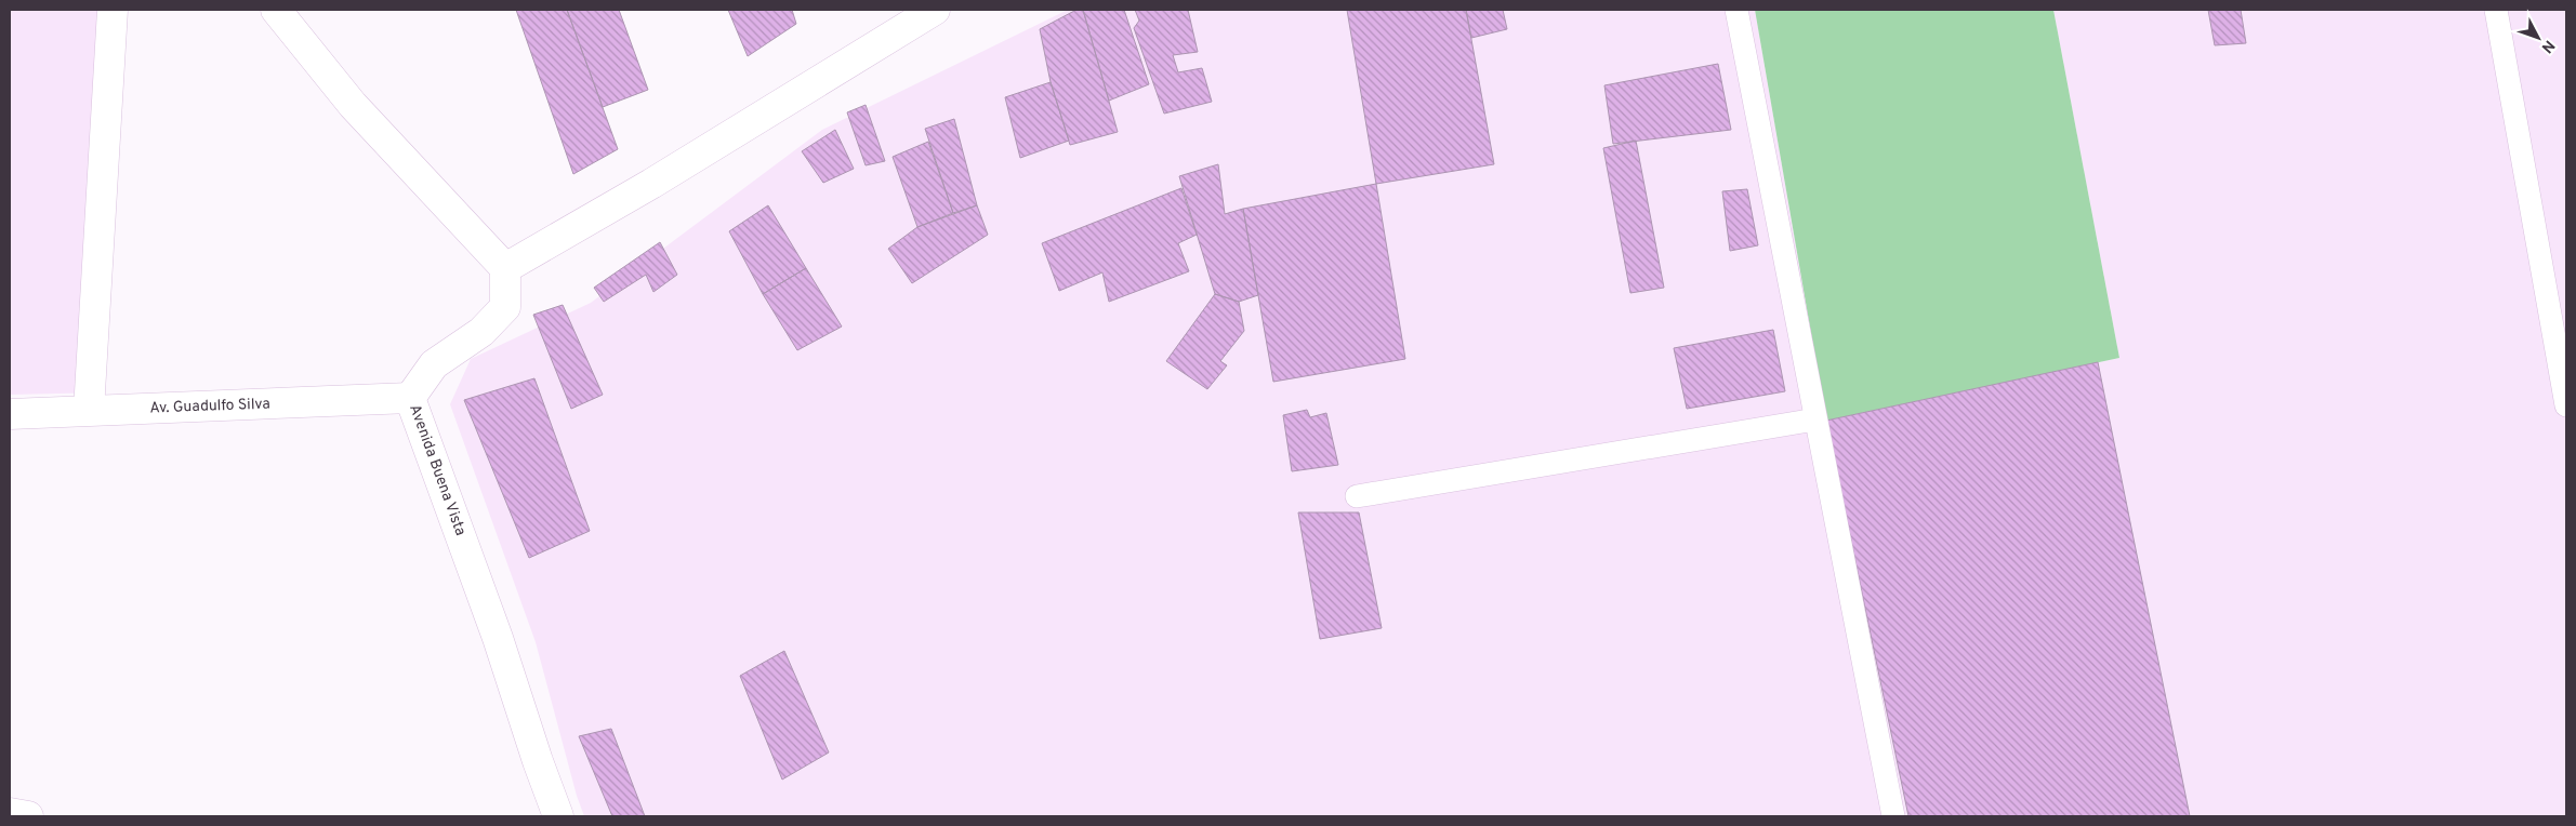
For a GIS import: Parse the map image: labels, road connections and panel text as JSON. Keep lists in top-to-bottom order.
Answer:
{
  "streets": {
    "street": ["Av. Guadulfo Silva", "Avenida Buena Vista"]
  },
  "crossings": [
    ["Av. Guadulfo Silva", "Avenida Buena Vista"]
  ],
  "north": "bottom right"
}
